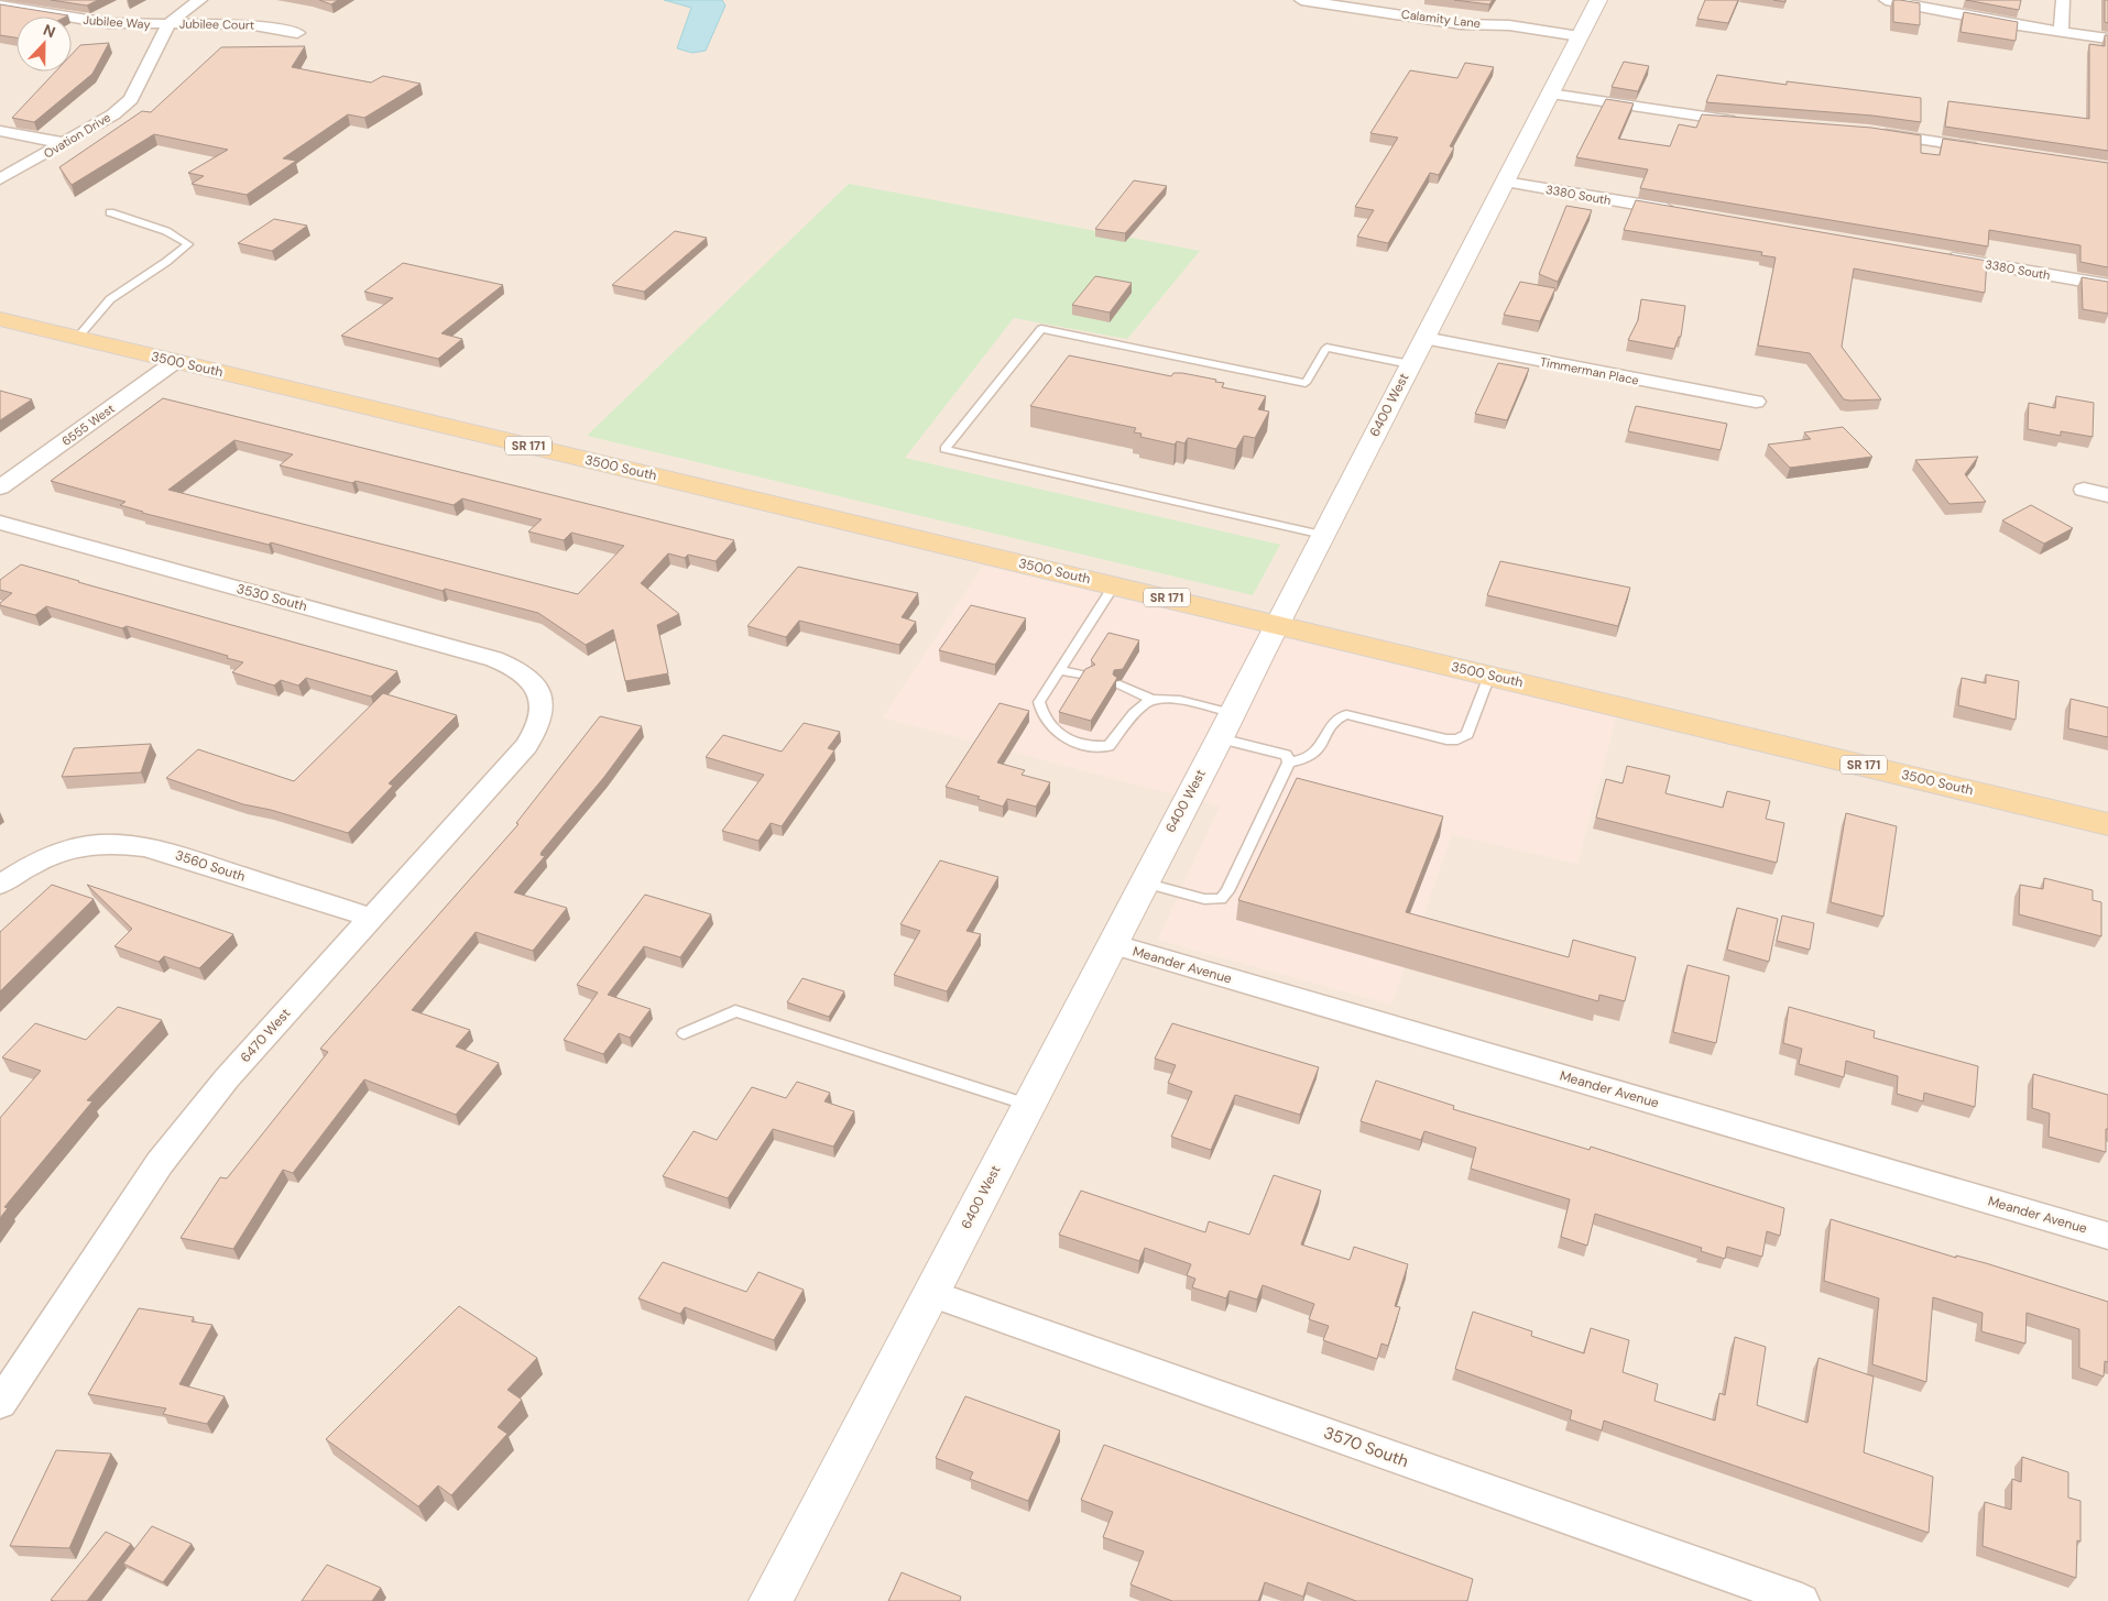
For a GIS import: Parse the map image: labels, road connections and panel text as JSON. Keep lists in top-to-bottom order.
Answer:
{
  "streets": {
    "main road": ["3500 South", "SR 171"],
    "street": [
      "Calamity Lane",
      "Jubilee Way",
      "Jubilee Court",
      "Ovation Drive",
      "3380 South",
      "Timmerman Place",
      "6400 West",
      "6555 West",
      "3530 South",
      "3560 South",
      "Meander Avenue",
      "6470 West",
      "3570 South"
    ]
  },
  "crossings": [
    ["Calamity Lane", "6400 West"],
    ["Jubilee Way", "Jubilee Court"],
    ["Jubilee Way", "Ovation Drive"],
    ["Jubilee Court", "Ovation Drive"],
    ["3380 South", "6400 West"],
    ["3500 South", "6400 West"],
    ["3500 South", "6555 West"],
    ["Timmerman Place", "6400 West"],
    ["6400 West", "Meander Avenue"],
    ["6400 West", "3570 South"],
    ["3530 South", "6470 West"],
    ["3560 South", "6470 West"]
  ],
  "north": "top"
}
